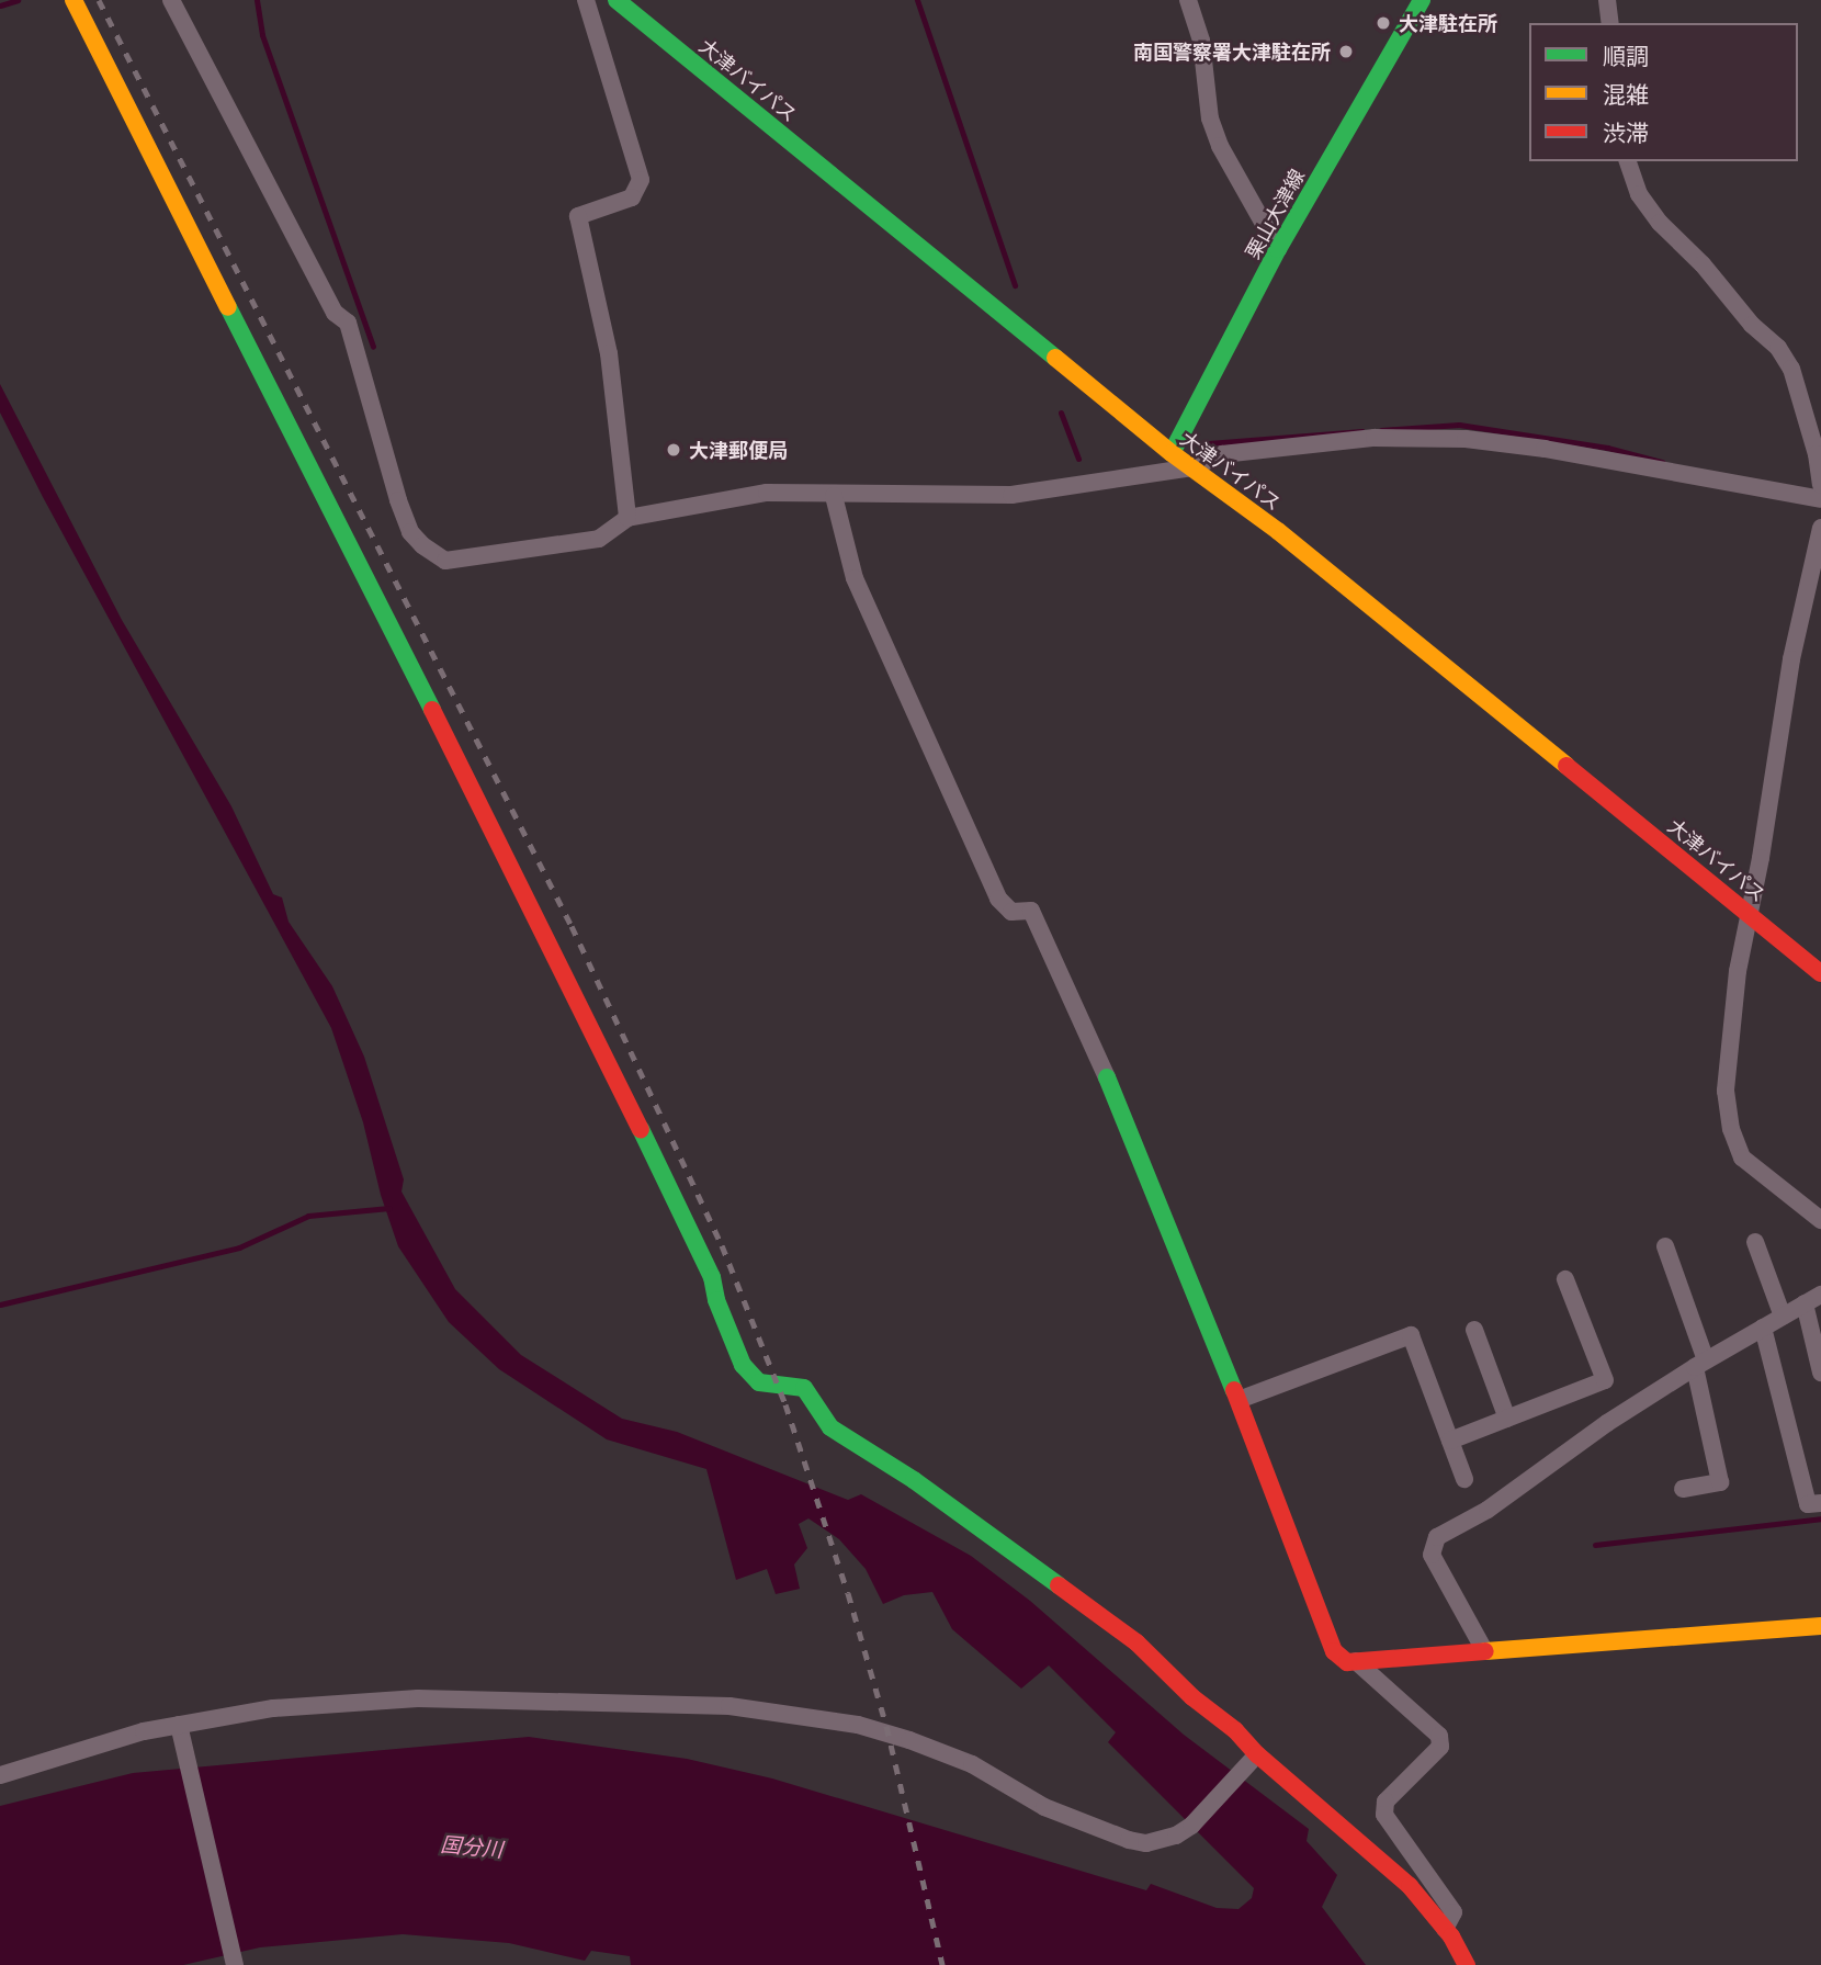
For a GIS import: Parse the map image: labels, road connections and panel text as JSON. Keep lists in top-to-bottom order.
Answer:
{
  "streets": {
    "street": ["大津バイパス", "栗山大津線"]
  },
  "crossings": [
    ["大津バイパス", "栗山大津線"]
  ],
  "water": ["国分川"],
  "places": ["大津駐在所", "南国警察署大津駐在所", "大津郵便局"],
  "legend": ["順調", "混雑", "渋滞"]
}
